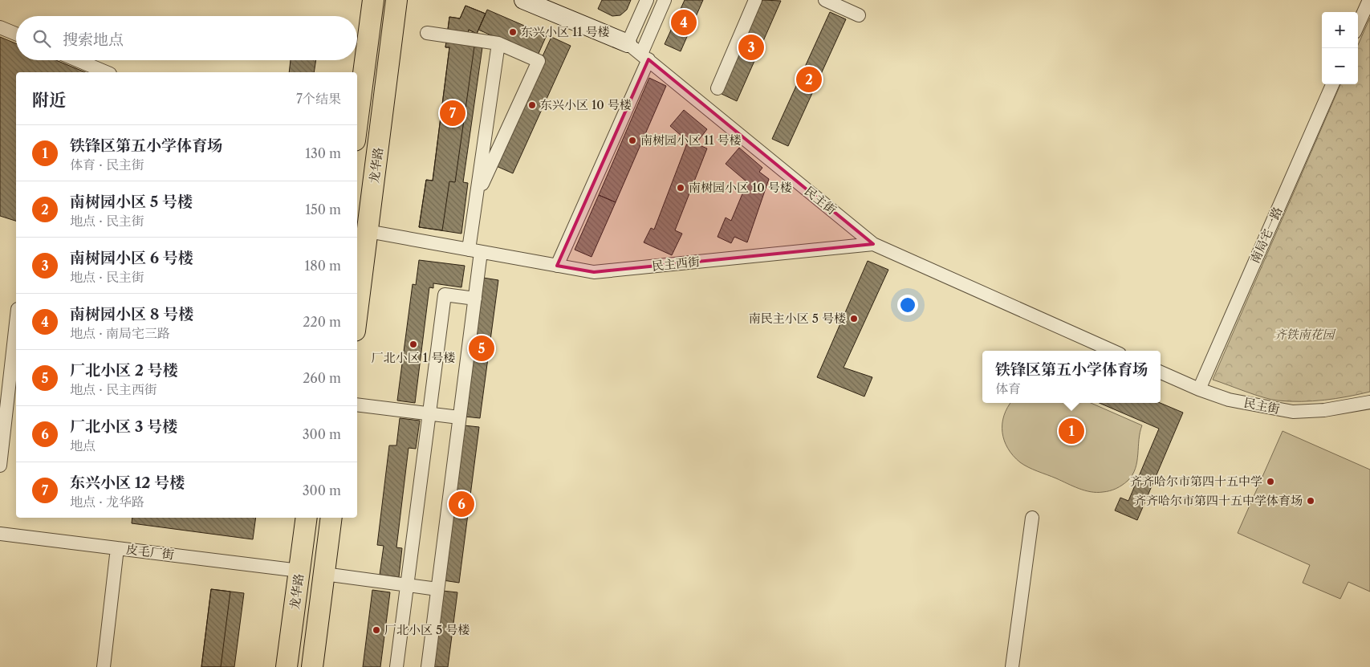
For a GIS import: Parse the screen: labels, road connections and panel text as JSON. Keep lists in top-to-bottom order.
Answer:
{
  "streets": {
    "main road": ["龙华路", "民主街"],
    "street": ["南局宅一路", "民主西街", "皮毛厂街"]
  },
  "crossings": [
    ["龙华路", "民主西街"],
    ["龙华路", "皮毛厂街"],
    ["民主街", "南局宅一路"],
    ["民主街", "民主西街"]
  ],
  "parks": ["齐铁南花园"],
  "places": [
    "东兴小区 11 号楼",
    "东兴小区 10 号楼",
    "南树园小区 11 号楼",
    "南树园小区 10 号楼",
    "南民主小区 5 号楼",
    "厂北小区 1 号楼",
    "齐齐哈尔市第四十五中学",
    "齐齐哈尔市第四十五中学体育场",
    "厂北小区 5 号楼"
  ],
  "page": {
    "pins": [
      "4",
      "3",
      "2",
      "7",
      "5",
      "1",
      "6"
    ],
    "map_buttons": ["+", "−"],
    "search": "搜索地点",
    "heading": ["附近", "7个结果"],
    "list": [
      {
        "mark": "1",
        "name": "铁锋区第五小学体育场",
        "note": "体育 · 民主街",
        "value": "130 m"
      },
      {
        "mark": "2",
        "name": "南树园小区 5 号楼",
        "note": "地点 · 民主街",
        "value": "150 m"
      },
      {
        "mark": "3",
        "name": "南树园小区 6 号楼",
        "note": "地点 · 民主街",
        "value": "180 m"
      },
      {
        "mark": "4",
        "name": "南树园小区 8 号楼",
        "note": "地点 · 南局宅三路",
        "value": "220 m"
      },
      {
        "mark": "5",
        "name": "厂北小区 2 号楼",
        "note": "地点 · 民主西街",
        "value": "260 m"
      },
      {
        "mark": "6",
        "name": "厂北小区 3 号楼",
        "note": "地点",
        "value": "300 m"
      },
      {
        "mark": "7",
        "name": "东兴小区 12 号楼",
        "note": "地点 · 龙华路",
        "value": "300 m"
      }
    ],
    "popup": ["铁锋区第五小学体育场", "体育"]
  }
}
